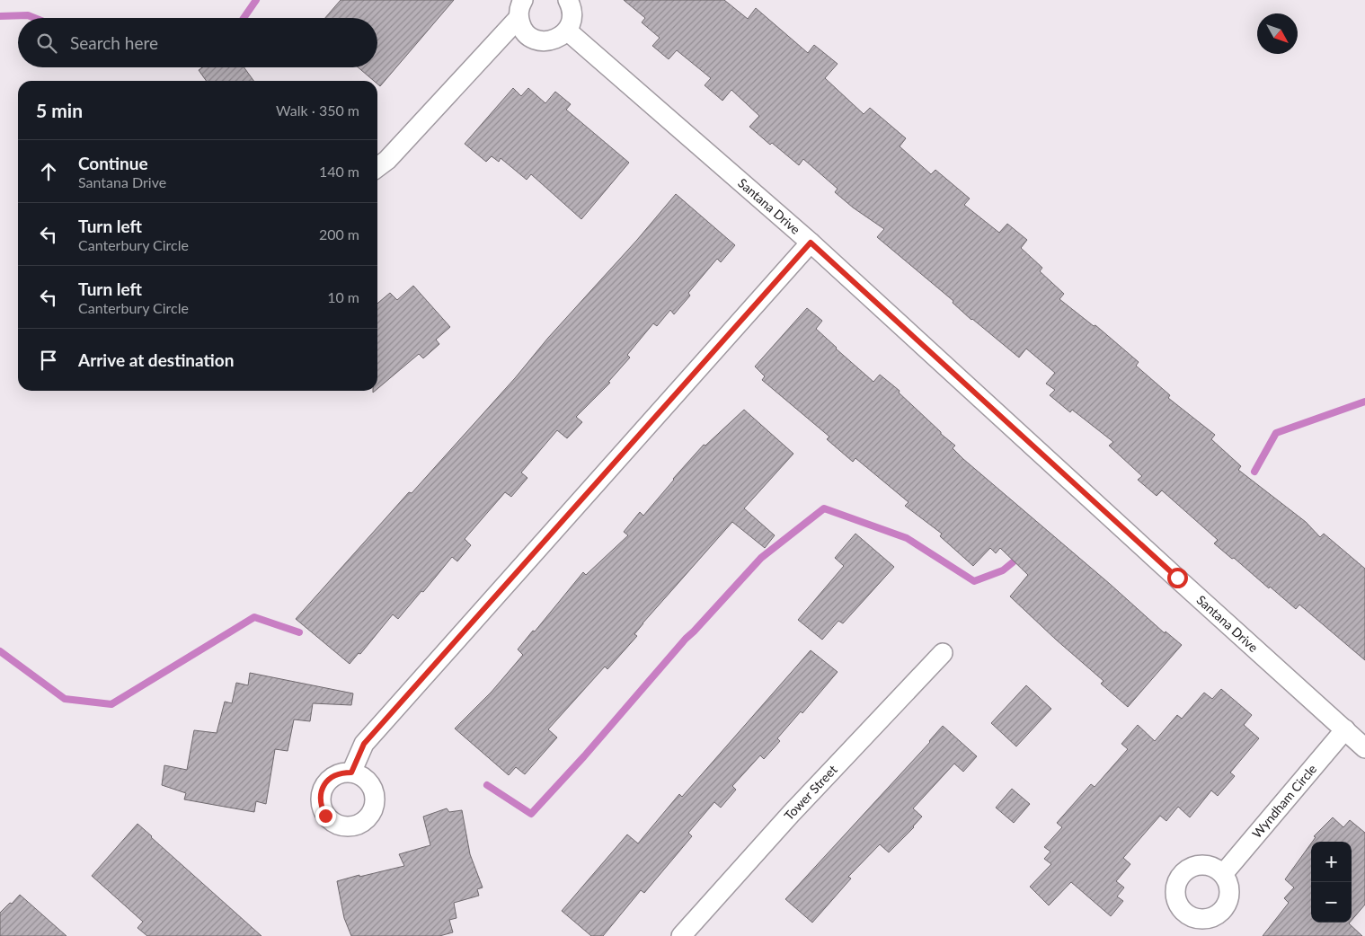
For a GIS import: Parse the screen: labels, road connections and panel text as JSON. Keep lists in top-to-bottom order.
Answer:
{
  "streets": {
    "street": ["Santana Drive", "Tower Street", "Wyndham Circle"]
  },
  "crossings": [
    ["Santana Drive", "Wyndham Circle"]
  ],
  "north": "bottom right",
  "page": {
    "search": "Search here",
    "heading": ["5 min", "Walk · 350 m"],
    "list": [
      ["Continue", "Santana Drive", "140 m"],
      ["Turn left", "Canterbury Circle", "200 m"],
      ["Turn left", "Canterbury Circle", "10 m"],
      "Arrive at destination"
    ],
    "map_buttons": ["+", "−"]
  }
}
